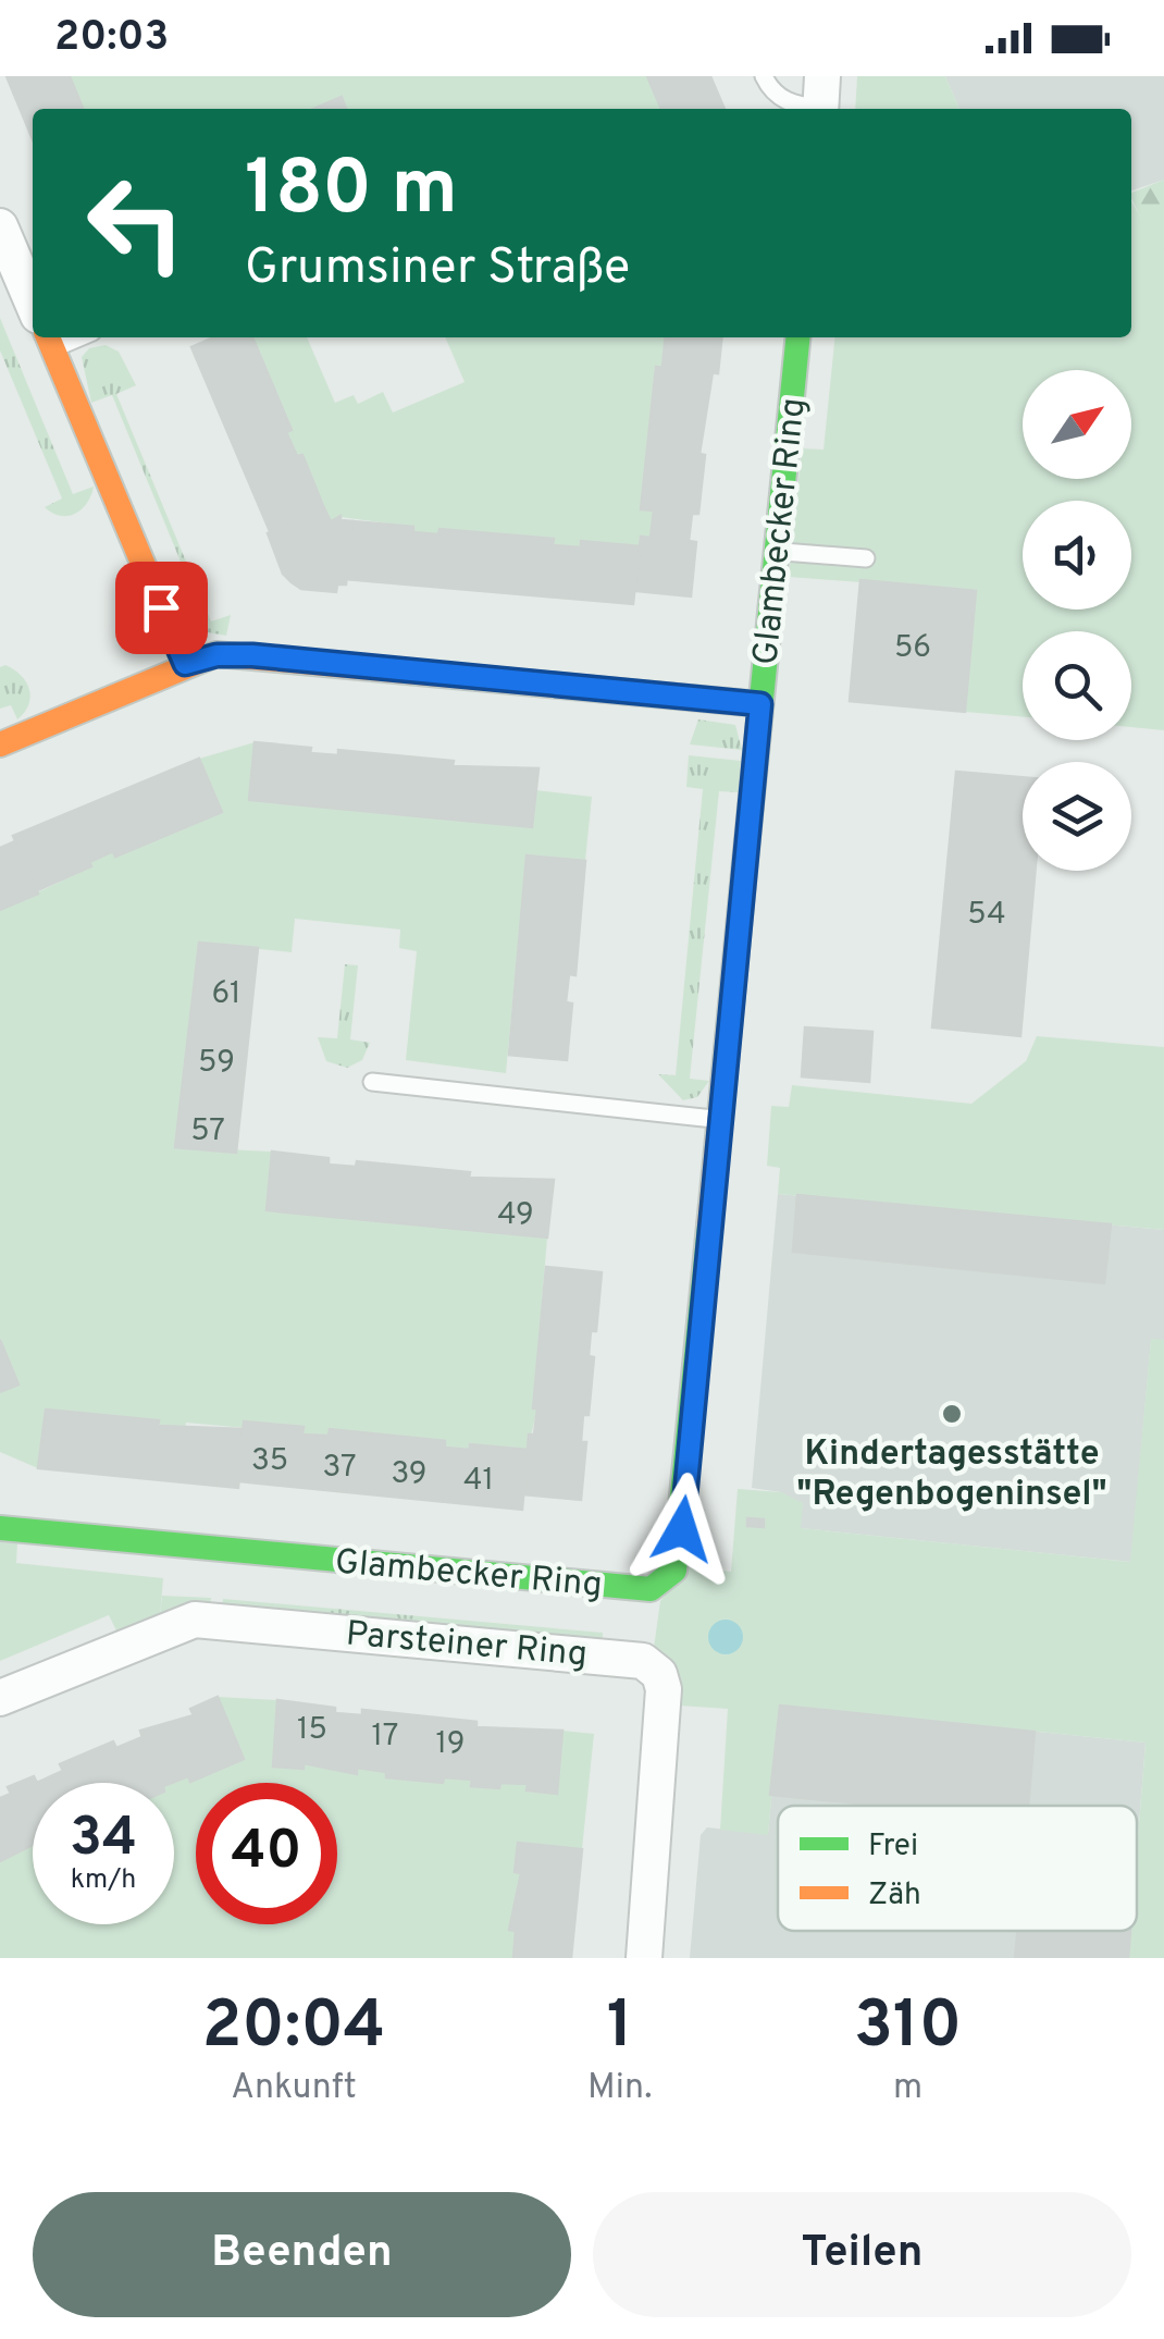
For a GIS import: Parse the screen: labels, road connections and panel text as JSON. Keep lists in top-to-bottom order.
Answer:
{
  "streets": {
    "street": ["Glambecker Ring", "Parsteiner Ring"]
  },
  "places": ["Kindertagesstätte \"Regenbogeninsel\""],
  "house_numbers": [
    "56",
    "54",
    "61",
    "59",
    "57",
    "49",
    "35",
    "37",
    "39",
    "41",
    "15",
    "17",
    "19"
  ],
  "legend": ["Frei", "Zäh"],
  "north": "top right",
  "page": {
    "status": "20:03",
    "turn": ["180 m", "Grumsiner Straße"],
    "speed": "34 km/h",
    "limit": "40",
    "eta": [
      "20:04",
      "Ankunft",
      "1",
      "Min.",
      "310",
      "m"
    ],
    "buttons": ["Beenden", "Teilen"]
  }
}
